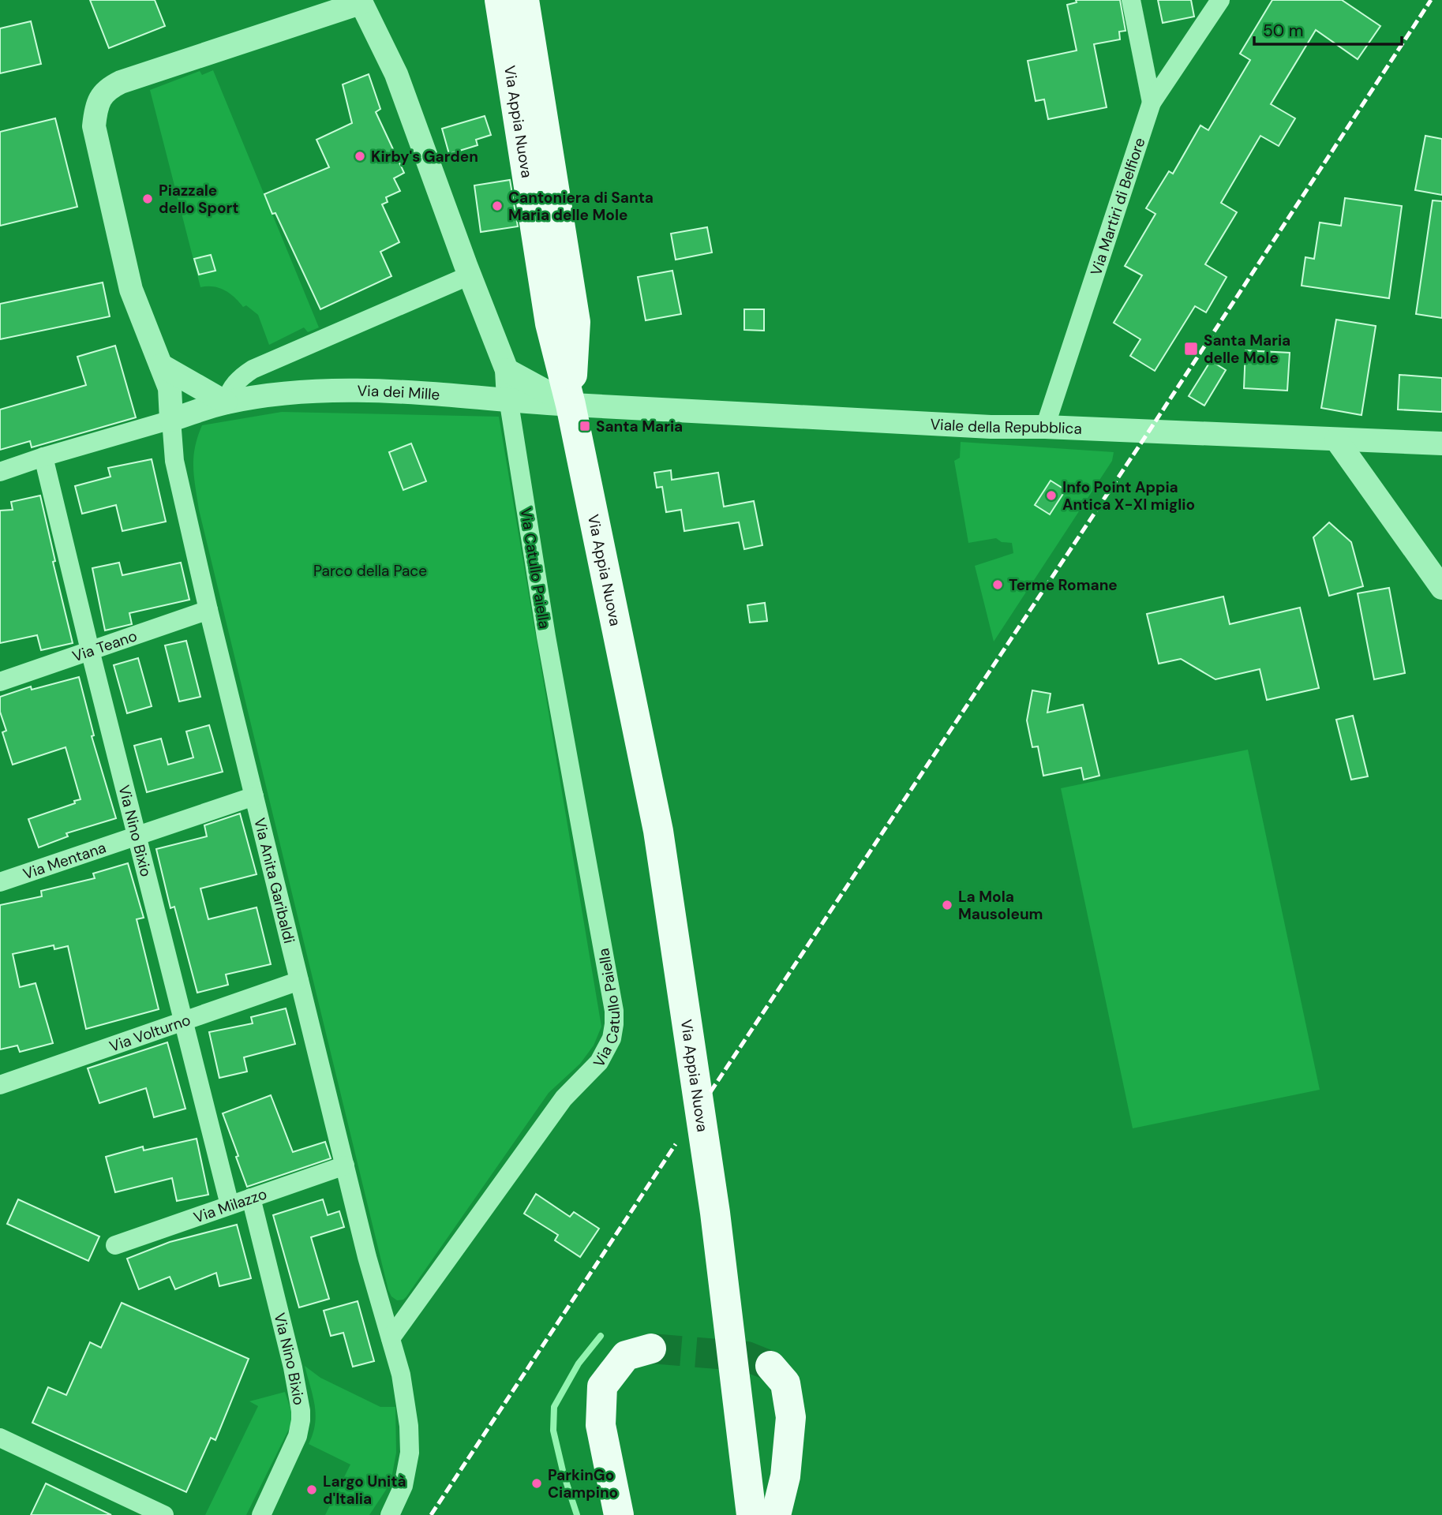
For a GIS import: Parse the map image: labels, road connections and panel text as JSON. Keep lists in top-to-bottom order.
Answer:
{
  "streets": {
    "main road": ["Via Appia Nuova"],
    "street": [
      "Via Martiri di Belfiore",
      "Via dei Mille",
      "Viale della Repubblica",
      "Via Catullo Paiella",
      "Via Teano",
      "Via Nino Bixio",
      "Via Mentana",
      "Via Anita Garibaldi",
      "Via Volturno",
      "Via Milazzo"
    ]
  },
  "crossings": [
    ["Via Appia Nuova", "Via dei Mille"],
    ["Via Appia Nuova", "Viale della Repubblica"],
    ["Via Martiri di Belfiore", "Viale della Repubblica"],
    ["Via dei Mille", "Viale della Repubblica"],
    ["Via dei Mille", "Via Catullo Paiella"],
    ["Via dei Mille", "Via Nino Bixio"],
    ["Via dei Mille", "Via Anita Garibaldi"],
    ["Via Catullo Paiella", "Via Anita Garibaldi"],
    ["Via Teano", "Via Nino Bixio"],
    ["Via Teano", "Via Anita Garibaldi"],
    ["Via Nino Bixio", "Via Mentana"],
    ["Via Nino Bixio", "Via Volturno"],
    ["Via Nino Bixio", "Via Milazzo"],
    ["Via Mentana", "Via Anita Garibaldi"],
    ["Via Anita Garibaldi", "Via Volturno"],
    ["Via Anita Garibaldi", "Via Milazzo"]
  ],
  "parks": ["Parco della Pace"],
  "places": {
    "other": [
      "Kirby's Garden",
      "Piazzale dello Sport",
      "Cantoniera di Santa Maria delle Mole",
      "Info Point Appia Antica X-XI miglio",
      "Terme Romane",
      "La Mola Mausoleum",
      "ParkinGo Ciampino",
      "Largo Unità d'Italia"
    ],
    "transit": ["Santa Maria delle Mole", "Santa Maria"]
  },
  "scale_bar": "50 m"
}
